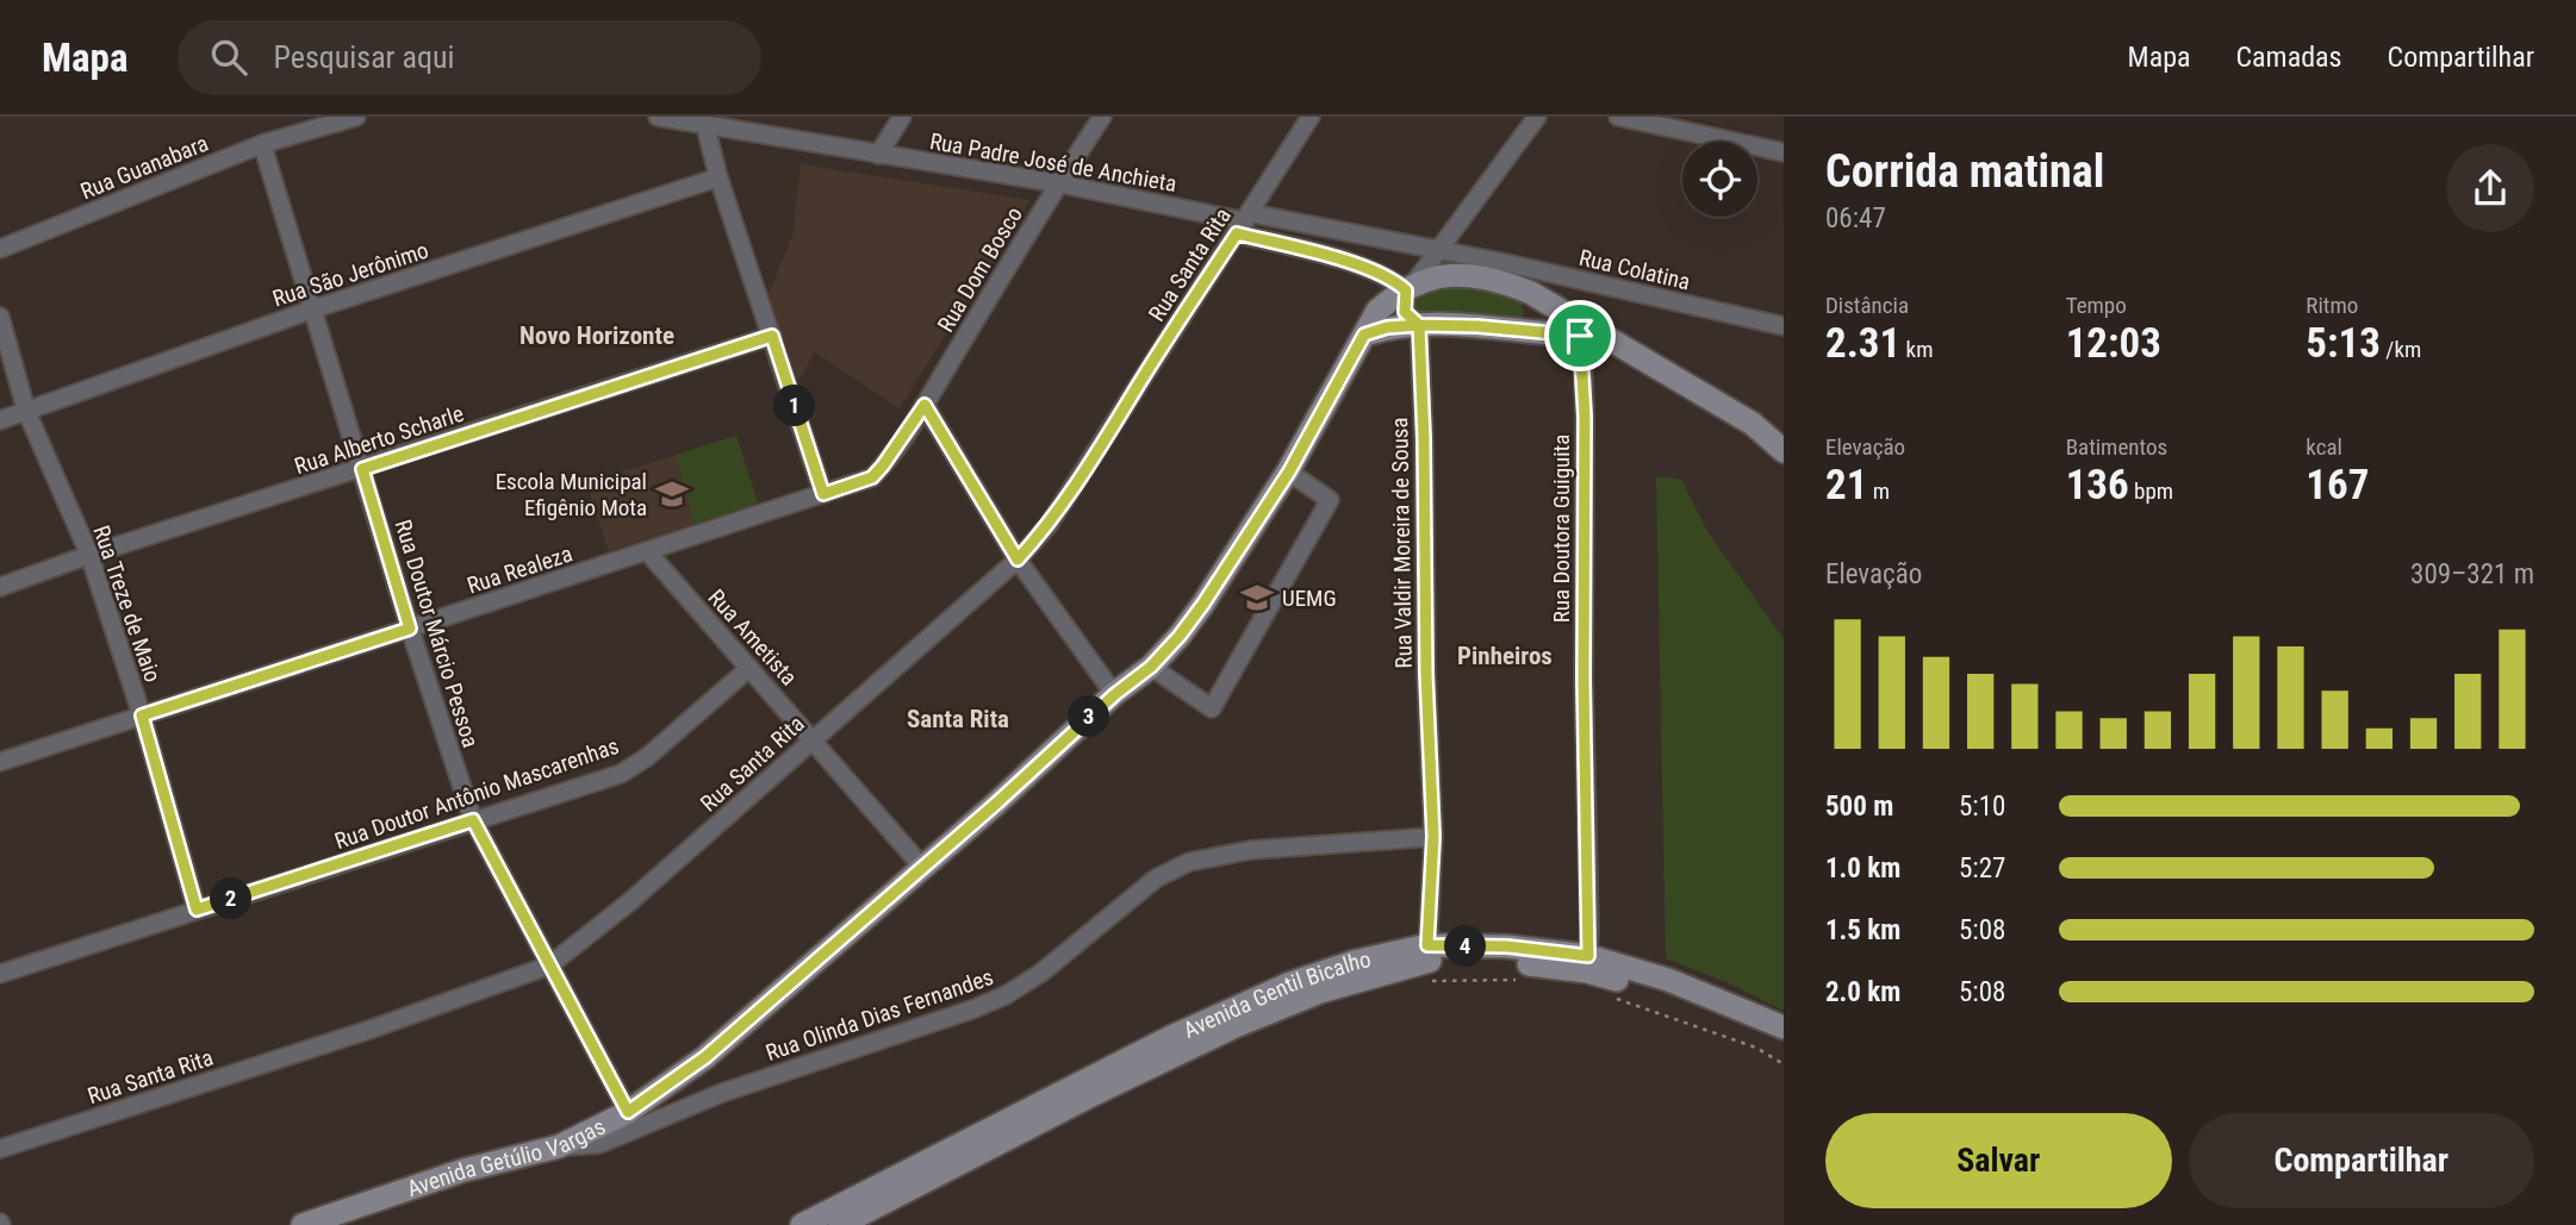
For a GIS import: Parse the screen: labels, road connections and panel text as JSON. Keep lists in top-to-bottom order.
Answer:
{
  "streets": {
    "street": [
      "Rua Padre José de Anchieta",
      "Rua Guanabara",
      "Rua Santa Rita",
      "Rua Dom Bosco",
      "Rua Colatina",
      "Rua São Jerônimo",
      "Rua Alberto Scharle",
      "Rua Doutora Guiguita",
      "Rua Valdir Moreira de Sousa",
      "Rua Realeza",
      "Rua Treze de Maio",
      "Rua Doutor Márcio Pessoa",
      "Rua Ametista",
      "Rua Doutor Antônio Mascarenhas",
      "Avenida Gentil Bicalho",
      "Rua Olinda Dias Fernandes",
      "Avenida Getúlio Vargas"
    ]
  },
  "crossings": [
    ["Rua Padre José de Anchieta", "Rua Santa Rita"],
    ["Rua Padre José de Anchieta", "Rua Dom Bosco"],
    ["Rua Padre José de Anchieta", "Rua Colatina"],
    ["Rua Padre José de Anchieta", "Rua Valdir Moreira de Sousa"],
    ["Rua Padre José de Anchieta", "Avenida Getúlio Vargas"],
    ["Rua Guanabara", "Rua Doutor Márcio Pessoa"],
    ["Rua Santa Rita", "Rua Doutor Márcio Pessoa"],
    ["Rua Santa Rita", "Rua Ametista"],
    ["Rua Dom Bosco", "Rua Realeza"],
    ["Rua São Jerônimo", "Rua Treze de Maio"],
    ["Rua São Jerônimo", "Rua Doutor Márcio Pessoa"],
    ["Rua Alberto Scharle", "Rua Treze de Maio"],
    ["Rua Alberto Scharle", "Rua Doutor Márcio Pessoa"],
    ["Rua Doutora Guiguita", "Avenida Gentil Bicalho"],
    ["Rua Valdir Moreira de Sousa", "Avenida Gentil Bicalho"],
    ["Rua Valdir Moreira de Sousa", "Rua Olinda Dias Fernandes"],
    ["Rua Valdir Moreira de Sousa", "Avenida Getúlio Vargas"],
    ["Rua Realeza", "Rua Treze de Maio"],
    ["Rua Realeza", "Rua Doutor Márcio Pessoa"],
    ["Rua Realeza", "Rua Ametista"],
    ["Rua Treze de Maio", "Rua Doutor Antônio Mascarenhas"],
    ["Rua Doutor Márcio Pessoa", "Rua Doutor Antônio Mascarenhas"],
    ["Rua Doutor Márcio Pessoa", "Rua Olinda Dias Fernandes"],
    ["Rua Doutor Márcio Pessoa", "Avenida Getúlio Vargas"],
    ["Rua Ametista", "Rua Doutor Antônio Mascarenhas"],
    ["Rua Ametista", "Avenida Getúlio Vargas"],
    ["Rua Olinda Dias Fernandes", "Avenida Getúlio Vargas"]
  ],
  "districts": ["Novo Horizonte", "Pinheiros", "Santa Rita"],
  "places": {
    "school or university": ["Escola Municipal Efigênio Mota", "UEMG"]
  },
  "page": {
    "header": "Mapa",
    "search": "Pesquisar aqui",
    "nav": ["Mapa", "Camadas", "Compartilhar"],
    "heading": ["Corrida matinal", "06:47"],
    "stats": [
      ["Distância", "2.31 km"],
      ["Tempo", "12:03"],
      ["Ritmo", "5:13 /km"],
      ["Elevação", "21 m"],
      ["Batimentos", "136 bpm"],
      ["kcal", "167"]
    ],
    "pins": [
      "1",
      "3",
      "2",
      "4"
    ],
    "chart": ["Elevação", "309–321 m"],
    "list": [
      {
        "name": "500 m",
        "note": "5:10"
      },
      {
        "name": "1.0 km",
        "note": "5:27"
      },
      {
        "name": "1.5 km",
        "note": "5:08"
      },
      {
        "name": "2.0 km",
        "note": "5:08"
      }
    ],
    "buttons": ["Salvar", "Compartilhar"]
  }
}
